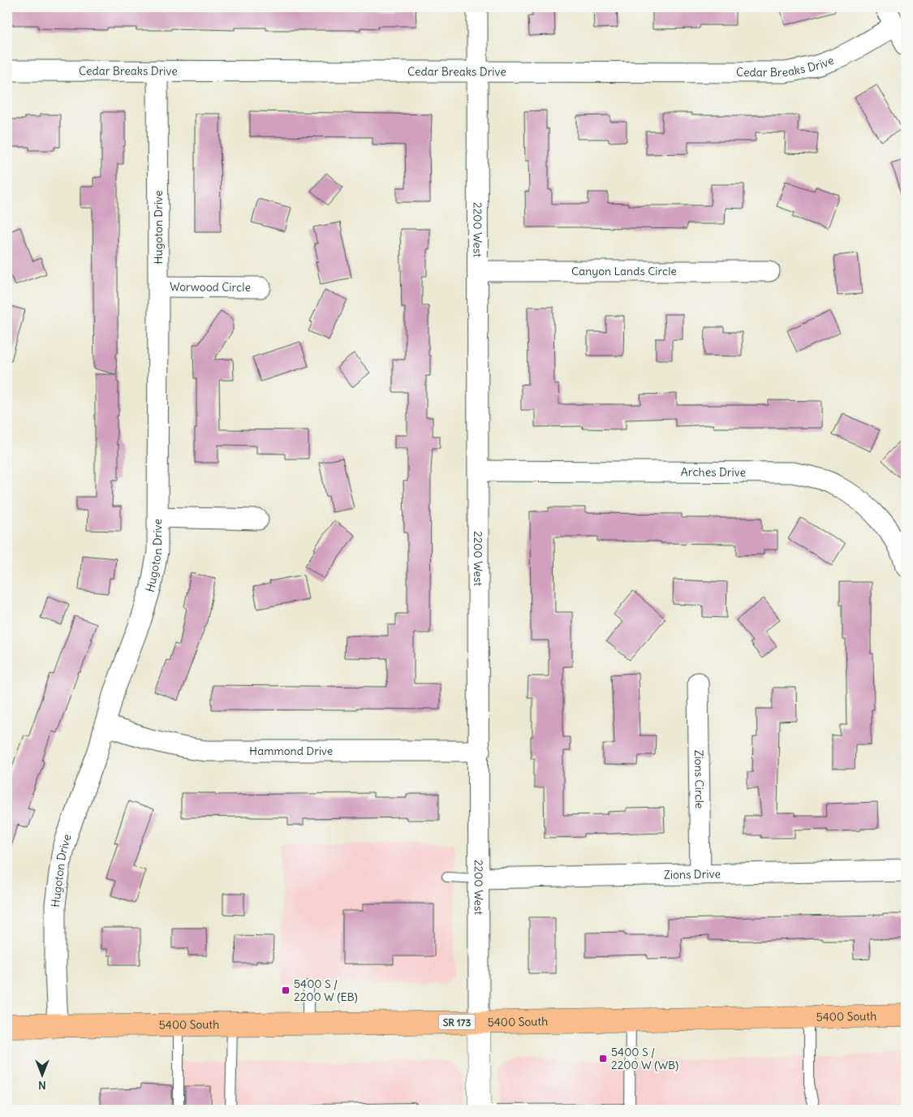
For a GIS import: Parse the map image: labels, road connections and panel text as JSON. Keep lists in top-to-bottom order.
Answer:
{
  "streets": {
    "main road": ["5400 South", "SR 173"],
    "street": [
      "Cedar Breaks Drive",
      "Hugoton Drive",
      "2200 West",
      "Canyon Lands Circle",
      "Worwood Circle",
      "Arches Drive",
      "Hammond Drive",
      "Zions Circle",
      "Zions Drive"
    ]
  },
  "crossings": [
    ["Cedar Breaks Drive", "Hugoton Drive"],
    ["Cedar Breaks Drive", "2200 West"],
    ["Hugoton Drive", "Worwood Circle"],
    ["Hugoton Drive", "Hammond Drive"],
    ["Hugoton Drive", "5400 South"],
    ["2200 West", "Canyon Lands Circle"],
    ["2200 West", "Arches Drive"],
    ["2200 West", "Hammond Drive"],
    ["2200 West", "Zions Drive"],
    ["2200 West", "5400 South"],
    ["Zions Circle", "Zions Drive"]
  ],
  "places": {
    "transit": ["5400 S / 2200 W (EB)", "5400 S / 2200 W (WB)"]
  },
  "north": "bottom"
}
